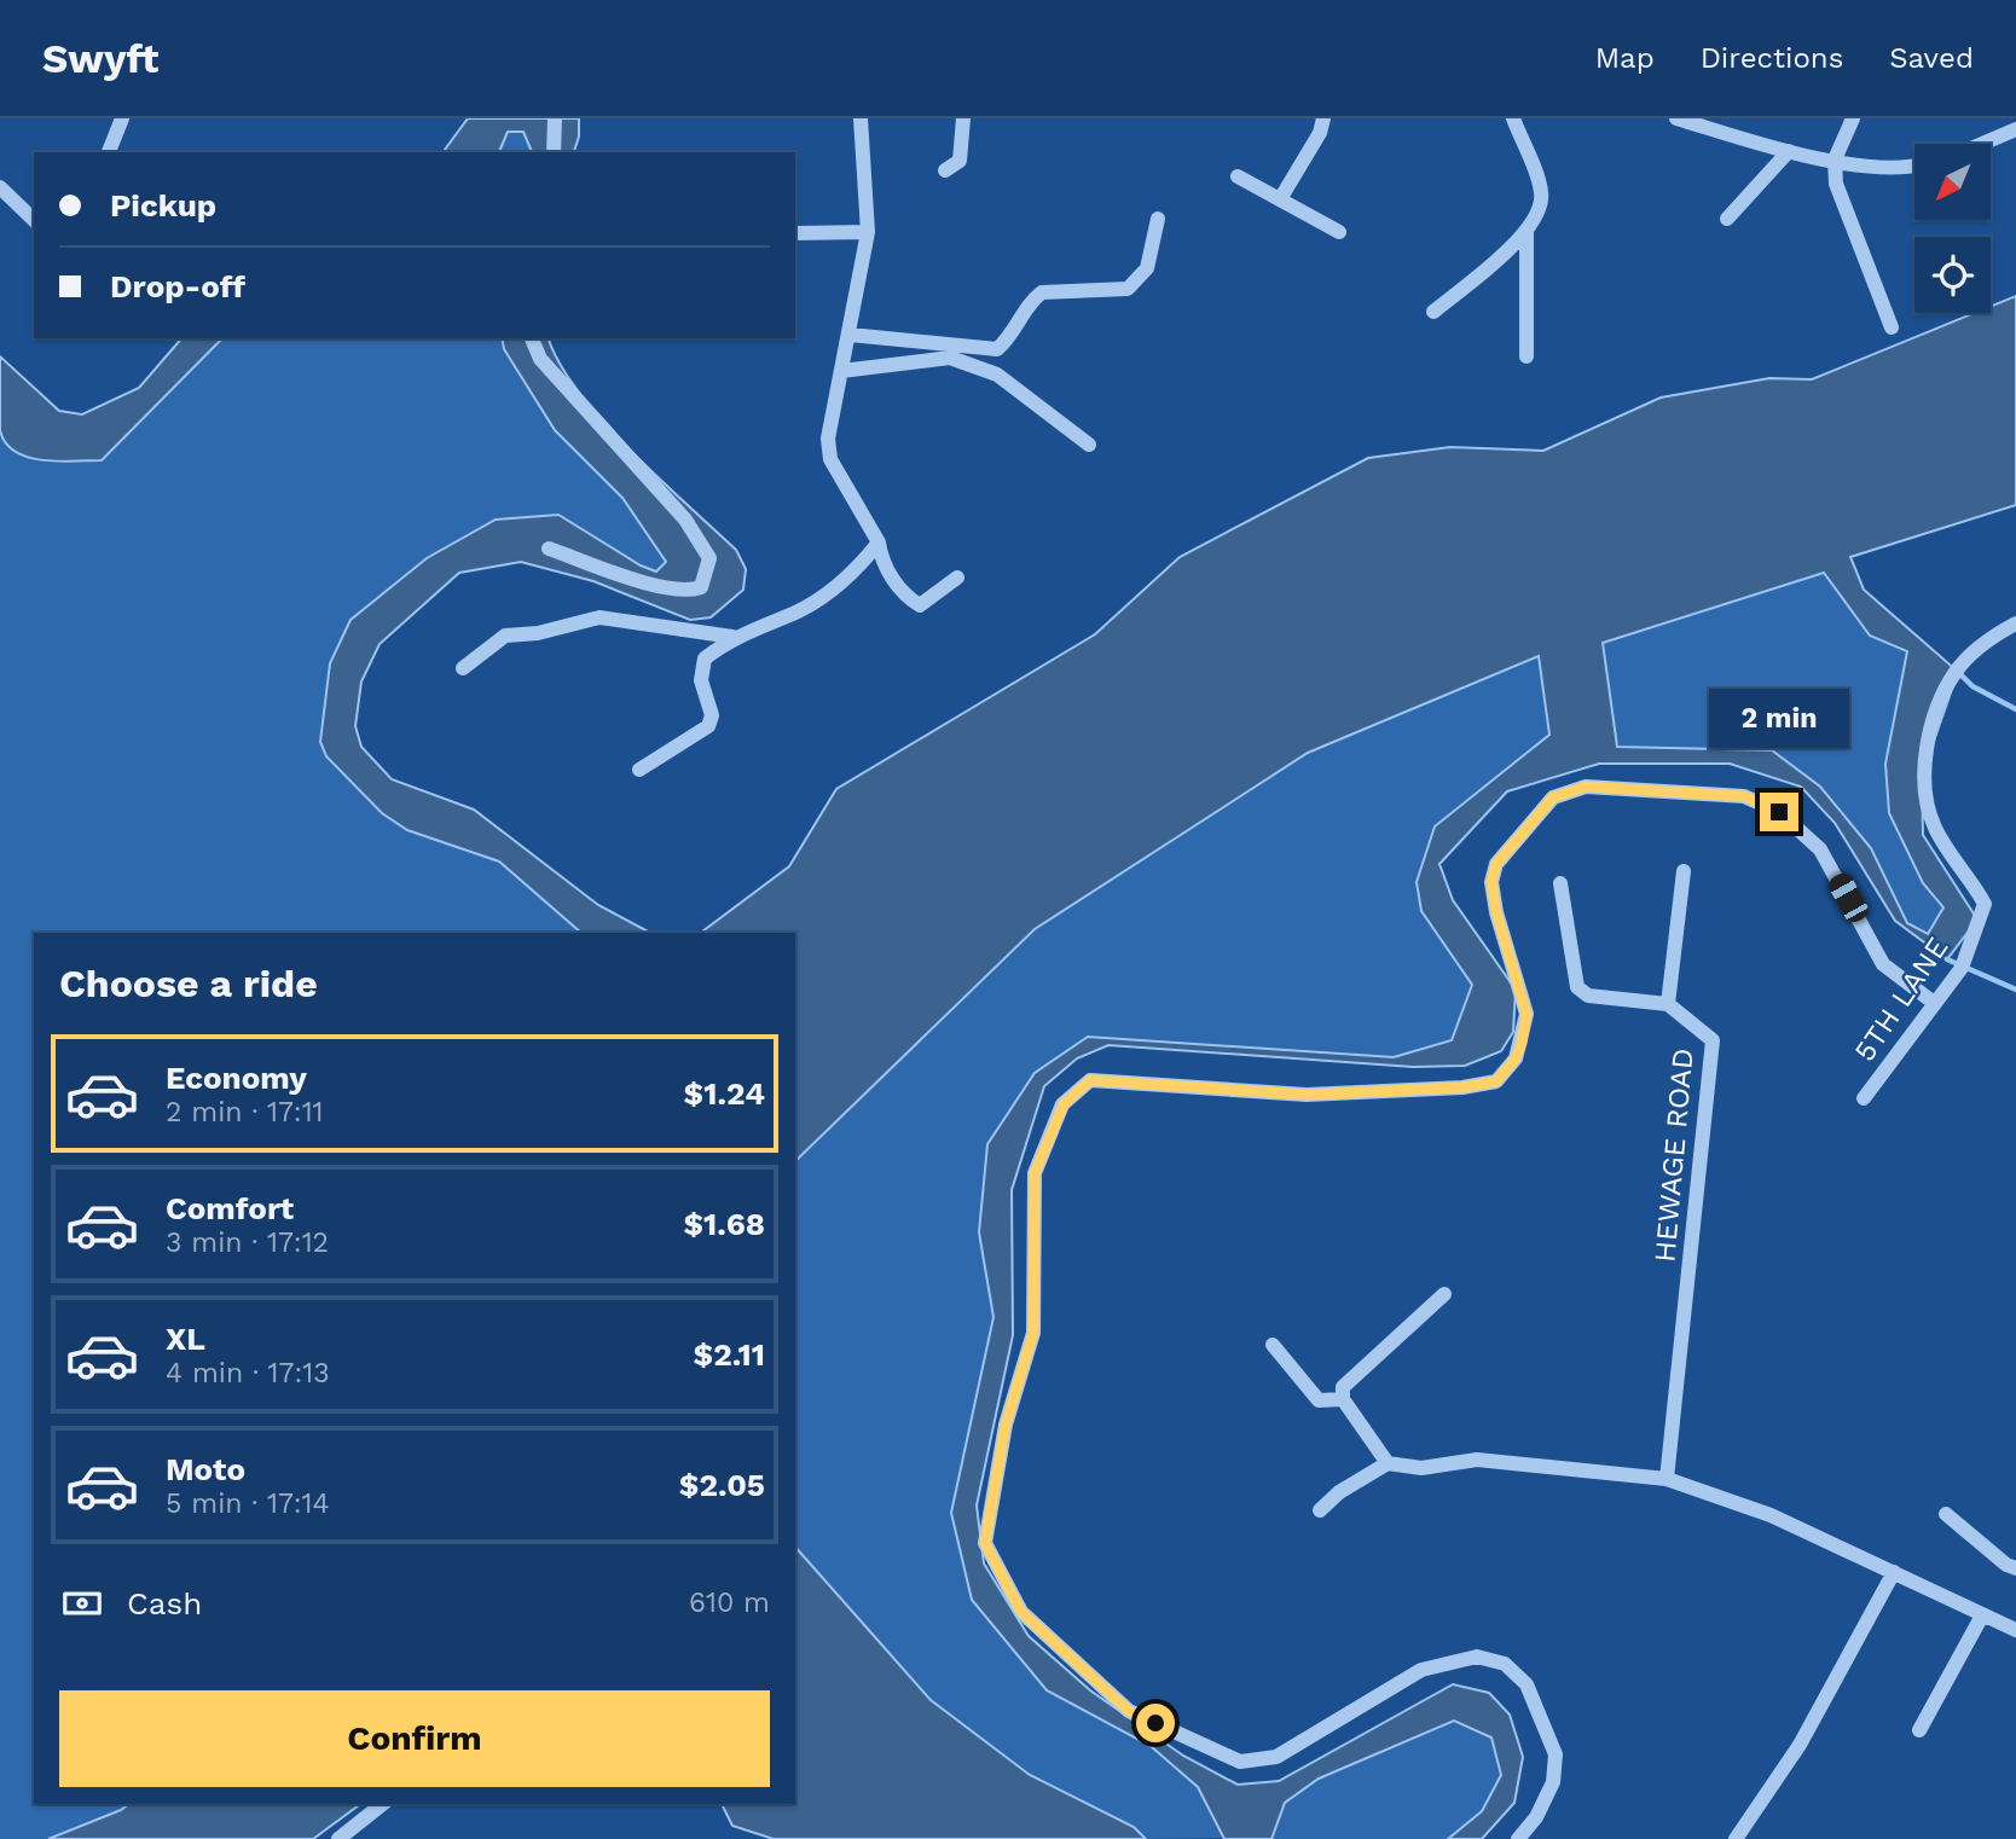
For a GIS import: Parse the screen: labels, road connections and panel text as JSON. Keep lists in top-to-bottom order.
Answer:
{
  "streets": {
    "street": ["5TH LANE", "HEWAGE ROAD"]
  },
  "north": "bottom left",
  "page": {
    "header": "Swyft",
    "nav": ["Map", "Directions", "Saved"],
    "banner": ["Pickup", "Drop-off"],
    "bubble": "2 min",
    "heading": "Choose a ride",
    "list": [
      {
        "name": "Economy",
        "note": "2 min · 17:11",
        "value": "$1.24"
      },
      {
        "name": "Comfort",
        "note": "3 min · 17:12",
        "value": "$1.68"
      },
      {
        "name": "XL",
        "note": "4 min · 17:13",
        "value": "$2.11"
      },
      {
        "name": "Moto",
        "note": "5 min · 17:14",
        "value": "$2.05"
      }
    ],
    "pay": ["Cash", "610 m"],
    "buttons": "Confirm"
  }
}
